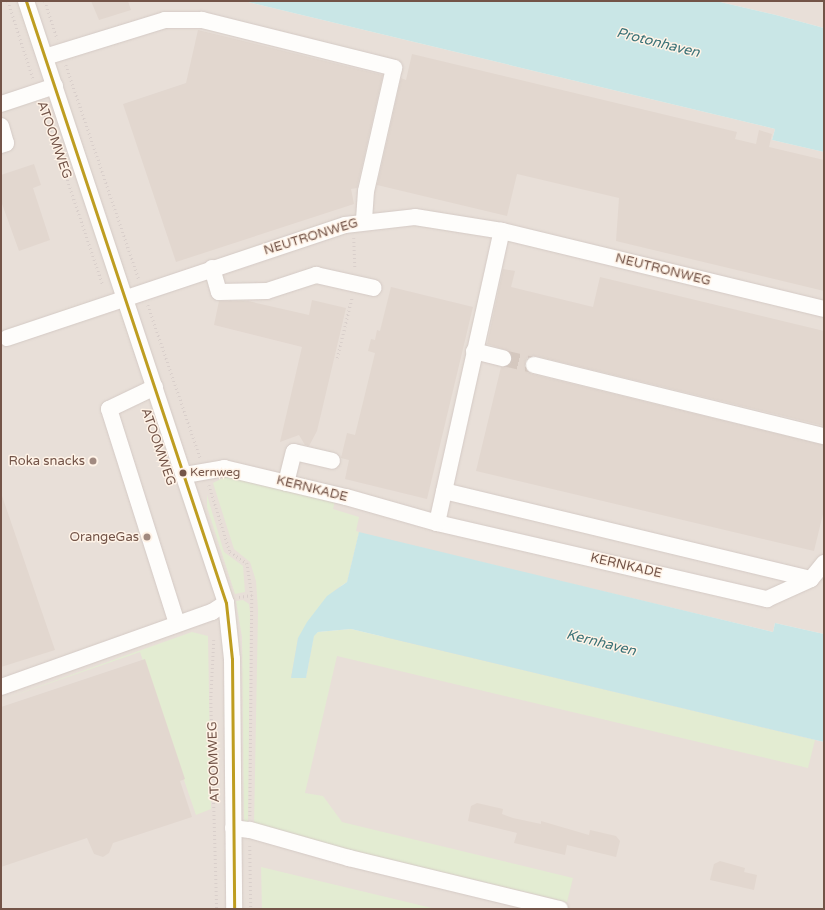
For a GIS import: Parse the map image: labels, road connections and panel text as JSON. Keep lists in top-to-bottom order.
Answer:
{
  "streets": {
    "street": ["ATOOMWEG", "NEUTRONWEG", "KERNKADE"]
  },
  "crossings": [
    ["ATOOMWEG", "NEUTRONWEG"],
    ["ATOOMWEG", "KERNKADE"]
  ],
  "water": ["Protonhaven", "Kernhaven"],
  "places": ["Roka snacks", "Kernweg", "OrangeGas"]
}
